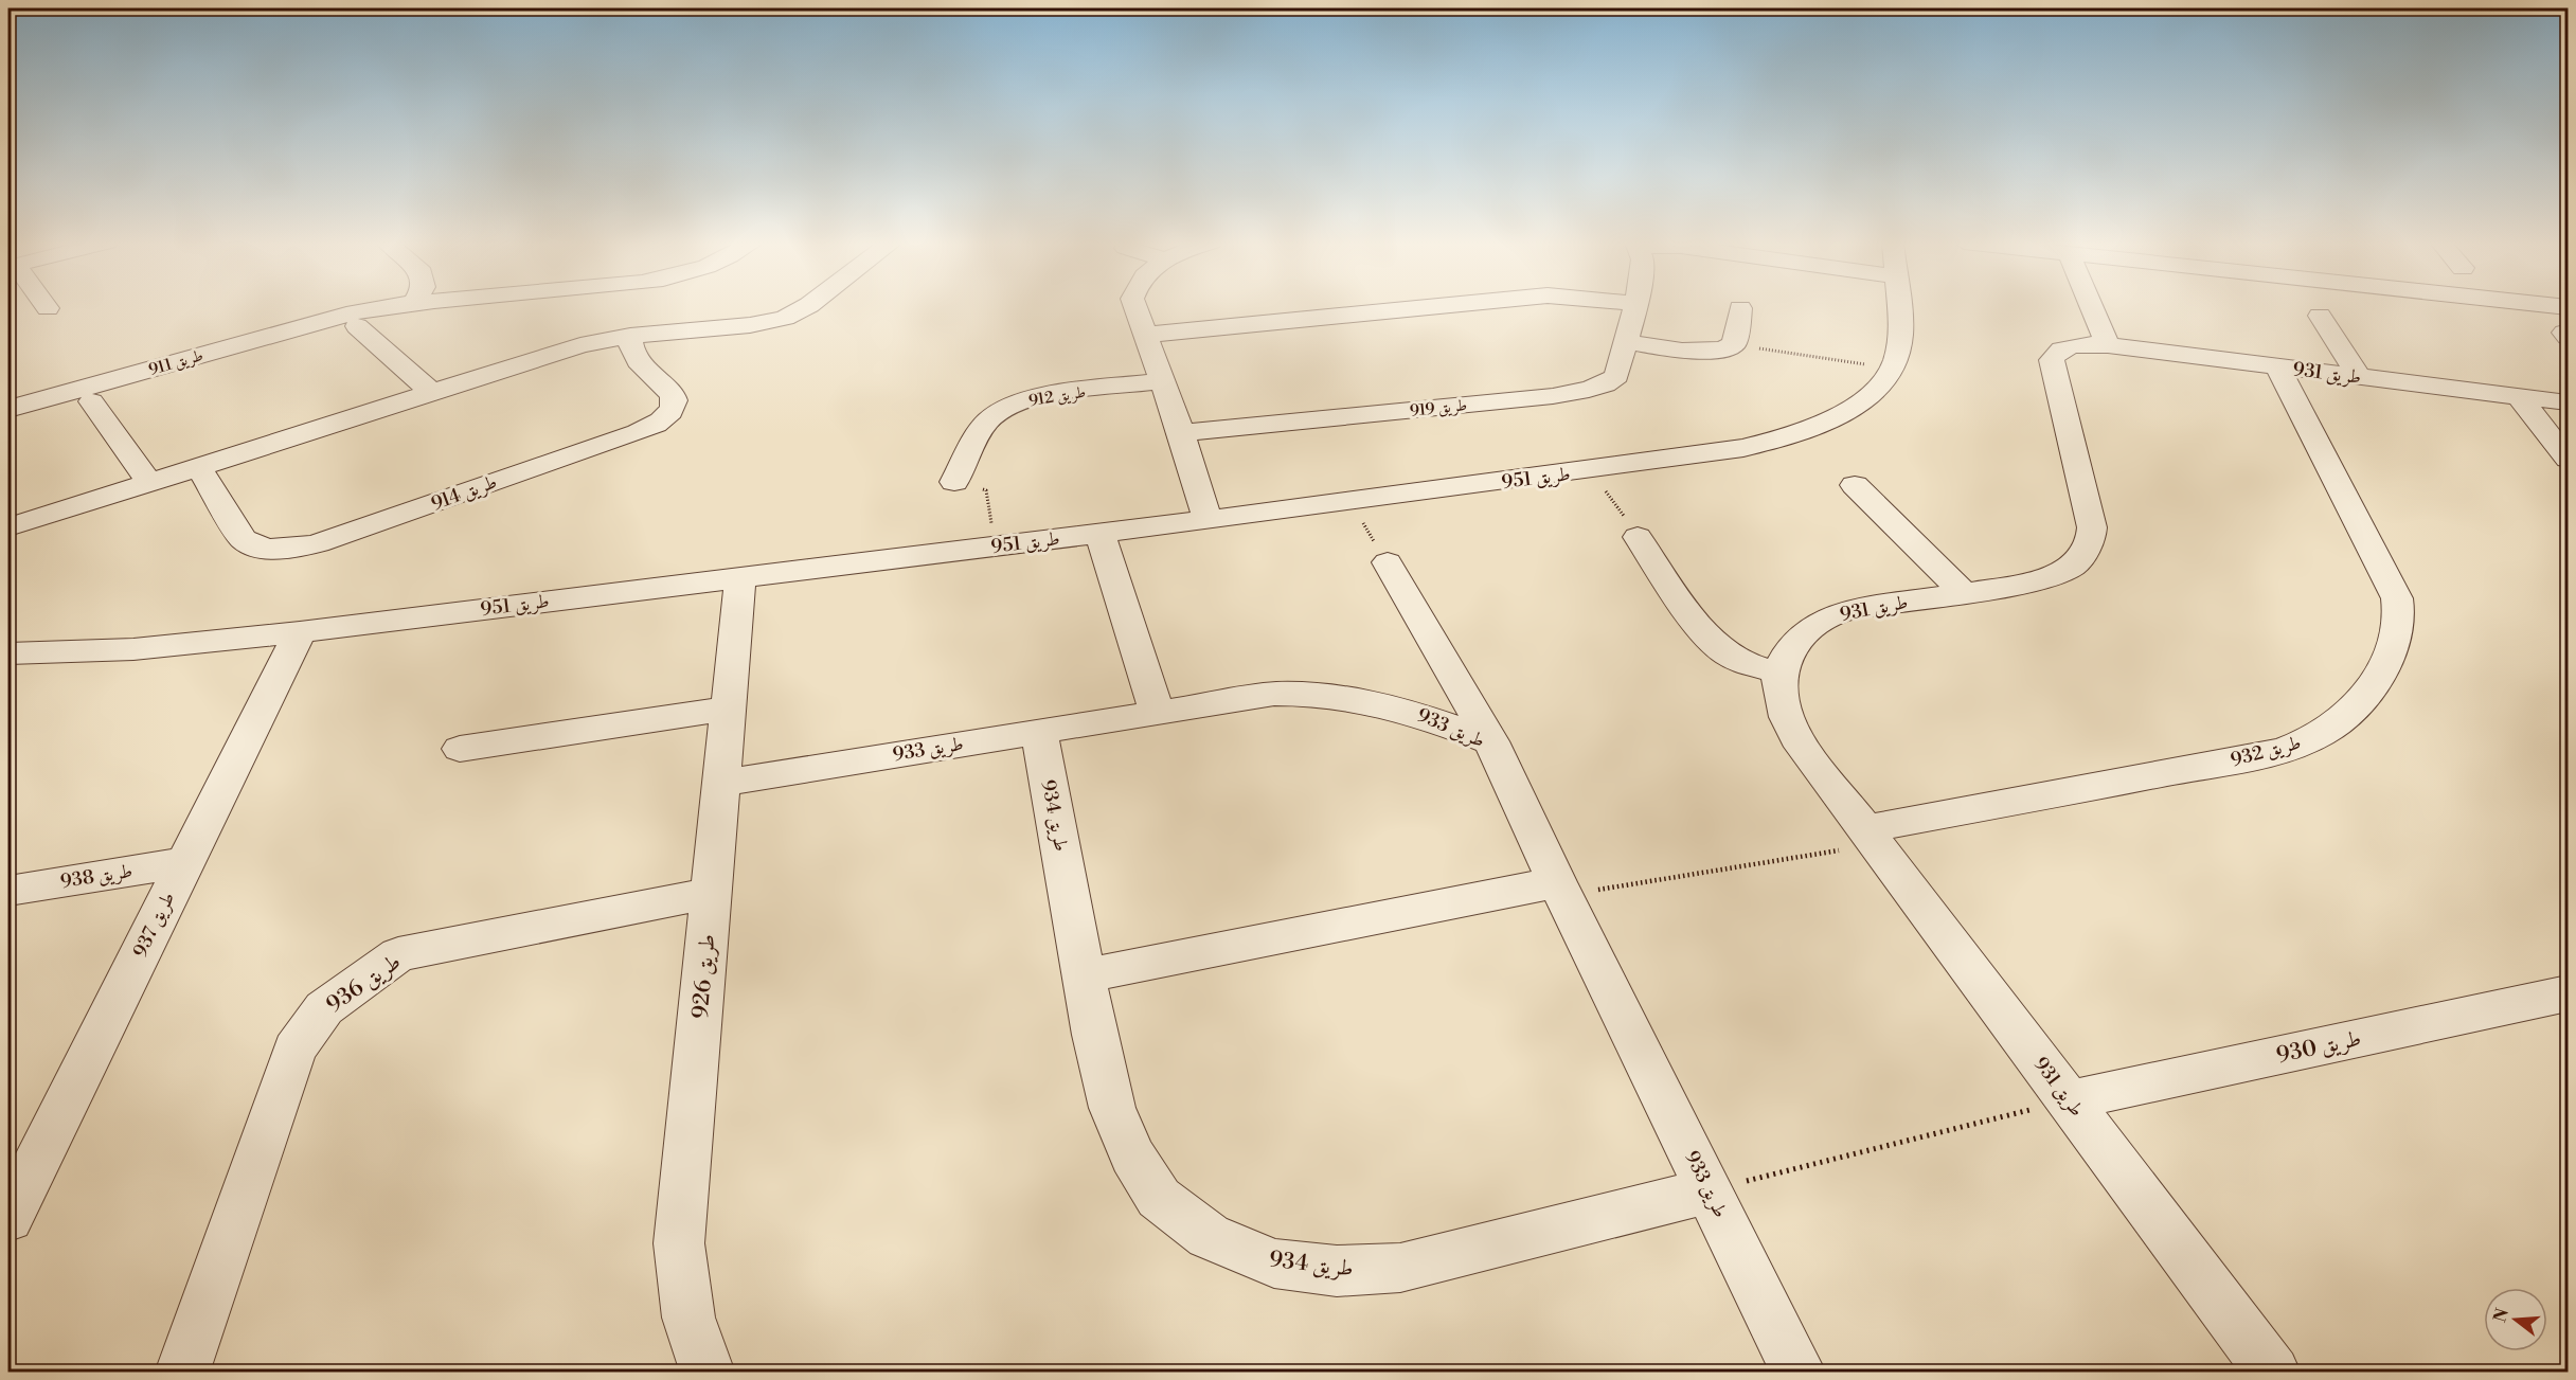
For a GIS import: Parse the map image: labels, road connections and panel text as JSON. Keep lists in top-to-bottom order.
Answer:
{
  "streets": {
    "street": [
      "طريق 911",
      "طريق 931",
      "طريق 912",
      "طريق 919",
      "طريق 951",
      "طريق 914",
      "طريق 933",
      "طريق 932",
      "طريق 934",
      "طريق 938",
      "طريق 937",
      "طريق 926",
      "طريق 936",
      "طريق 930"
    ]
  },
  "crossings": [
    ["طريق 931", "طريق 932"],
    ["طريق 931", "طريق 930"],
    ["طريق 951", "طريق 937"],
    ["طريق 951", "طريق 926"],
    ["طريق 933", "طريق 934"],
    ["طريق 933", "طريق 926"],
    ["طريق 938", "طريق 937"],
    ["طريق 926", "طريق 936"]
  ],
  "north": "left"
}
